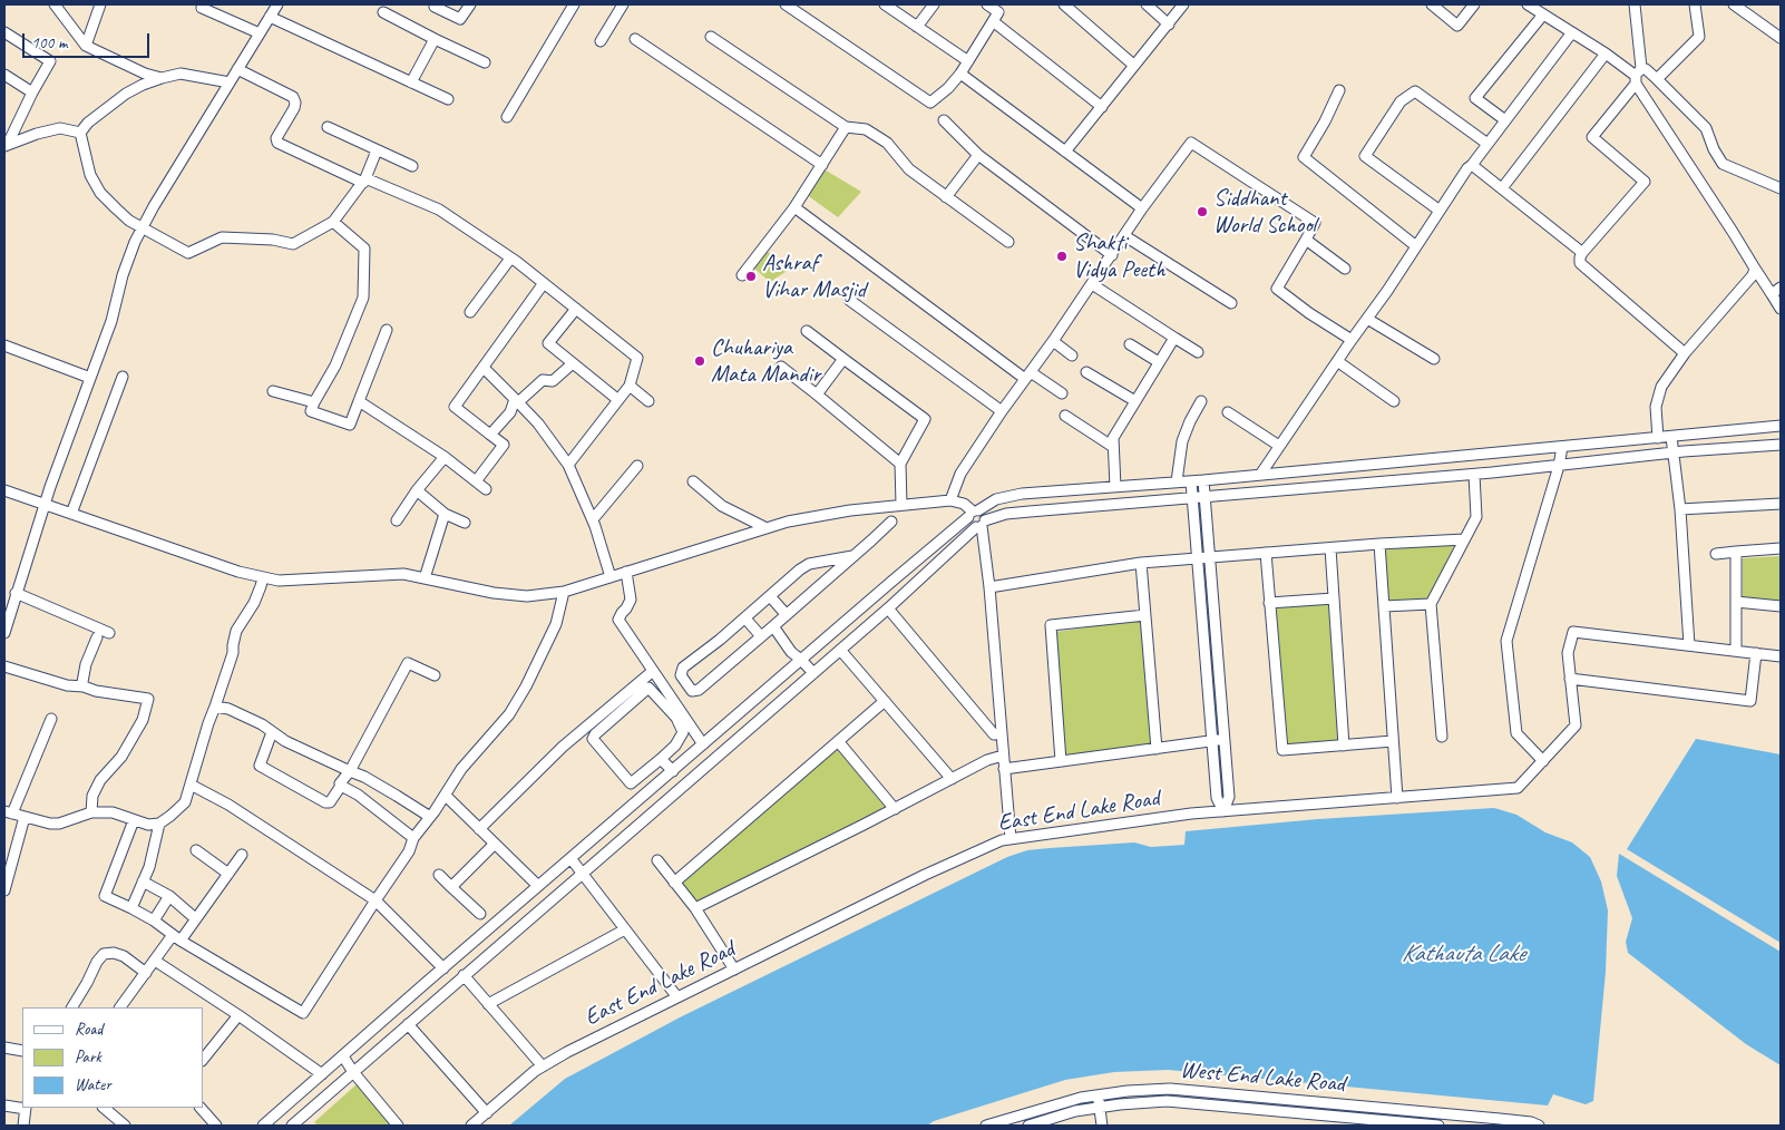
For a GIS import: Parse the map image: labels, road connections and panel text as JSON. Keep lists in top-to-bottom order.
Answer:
{
  "streets": {
    "street": ["East End Lake Road", "West End Lake Road"]
  },
  "water": ["Kathauta Lake"],
  "places": [
    "Siddhant World School",
    "Shakti Vidya Peeth",
    "Ashraf Vihar Masjid",
    "Chuhariya Mata Mandir"
  ],
  "legend": ["Road", "Park", "Water"],
  "scale_bar": "100 m"
}
